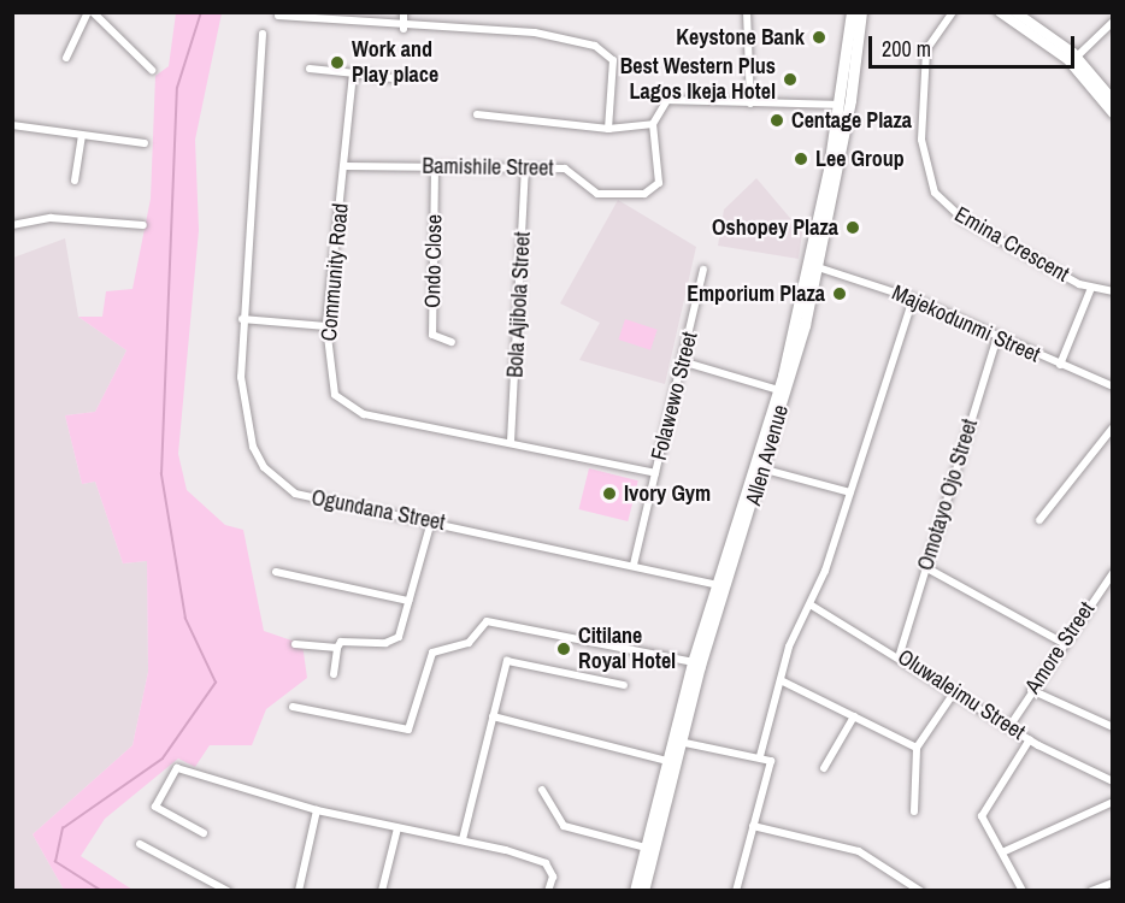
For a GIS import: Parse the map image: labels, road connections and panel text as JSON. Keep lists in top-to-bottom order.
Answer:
{
  "streets": {
    "main road": ["Allen Avenue"],
    "street": [
      "Bamishile Street",
      "Emina Crescent",
      "Ondo Close",
      "Community Road",
      "Bola Ajibola Street",
      "Majekodunmi Street",
      "Folawewo Street",
      "Omotayo Ojo Street",
      "Ogundana Street",
      "Amore Street",
      "Oluwaleimu Street"
    ]
  },
  "crossings": [
    ["Bamishile Street", "Ondo Close"],
    ["Bamishile Street", "Community Road"],
    ["Bamishile Street", "Bola Ajibola Street"],
    ["Community Road", "Bola Ajibola Street"],
    ["Community Road", "Folawewo Street"],
    ["Majekodunmi Street", "Allen Avenue"],
    ["Majekodunmi Street", "Omotayo Ojo Street"],
    ["Folawewo Street", "Ogundana Street"],
    ["Allen Avenue", "Ogundana Street"],
    ["Omotayo Ojo Street", "Oluwaleimu Street"],
    ["Amore Street", "Oluwaleimu Street"]
  ],
  "places": [
    "Keystone Bank",
    "Work and Play place",
    "Best Western Plus Lagos Ikeja Hotel",
    "Centage Plaza",
    "Lee Group",
    "Oshopey Plaza",
    "Emporium Plaza",
    "Ivory Gym",
    "Citilane Royal Hotel"
  ],
  "scale_bar": "200 m"
}
